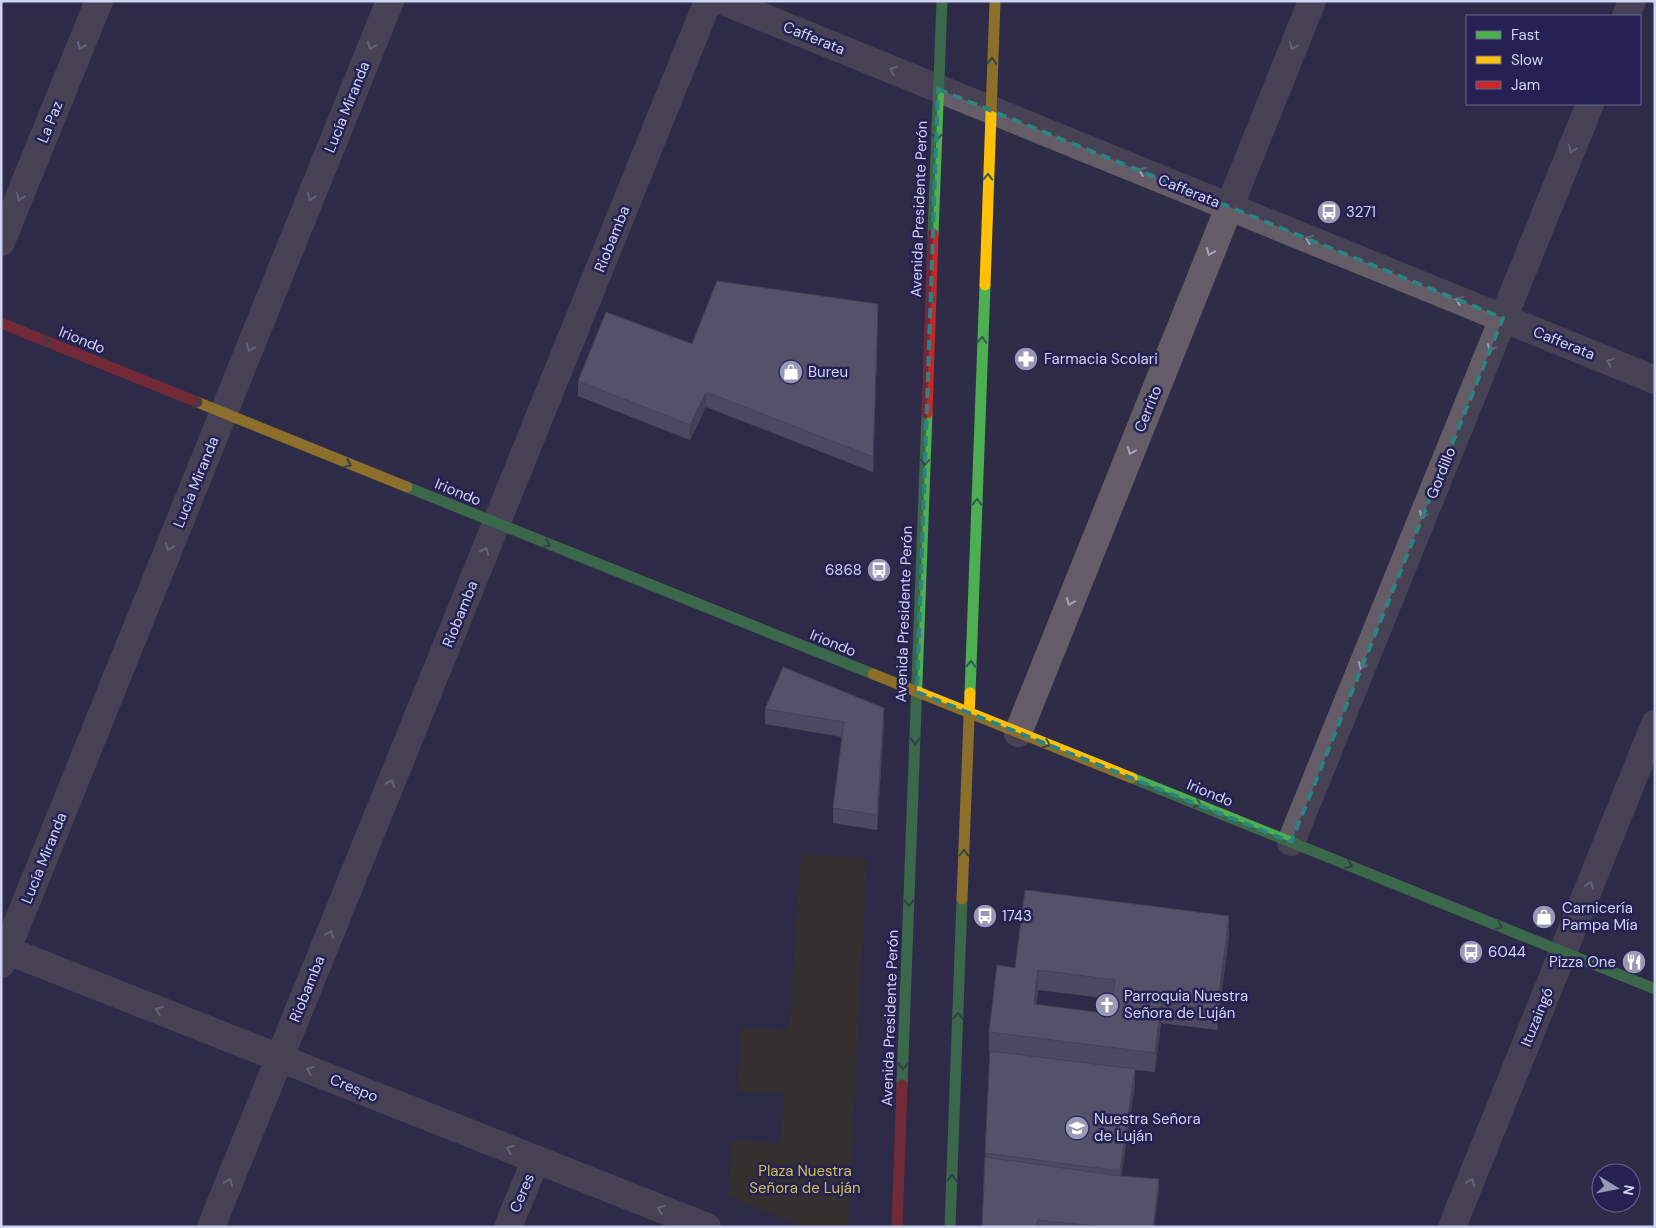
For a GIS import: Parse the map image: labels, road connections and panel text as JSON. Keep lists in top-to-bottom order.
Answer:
{
  "streets": {
    "main road": ["Avenida Presidente Perón", "Iriondo"],
    "street": [
      "Cafferata",
      "Lucía Miranda",
      "La Paz",
      "Riobamba",
      "Cerrito",
      "Gordillo",
      "Ituzaingó",
      "Crespo",
      "Ceres"
    ]
  },
  "crossings": [
    ["Cafferata", "Avenida Presidente Perón"],
    ["Cafferata", "Cerrito"],
    ["Cafferata", "Gordillo"],
    ["Lucía Miranda", "Iriondo"],
    ["Lucía Miranda", "Crespo"],
    ["Avenida Presidente Perón", "Iriondo"],
    ["Riobamba", "Iriondo"],
    ["Riobamba", "Crespo"],
    ["Iriondo", "Cerrito"],
    ["Iriondo", "Gordillo"],
    ["Iriondo", "Ituzaingó"],
    ["Crespo", "Ceres"]
  ],
  "one_way": [
    "Cafferata",
    "Lucía Miranda",
    "La Paz",
    "Riobamba",
    "Iriondo",
    "Cerrito",
    "Gordillo",
    "Ituzaingó",
    "Crespo"
  ],
  "parks": ["Plaza Nuestra Señora de Luján"],
  "places": {
    "bus stop": [
      "3271",
      "6868",
      "1743",
      "6044"
    ],
    "pharmacy": ["Farmacia Scolari"],
    "shop": ["Bureu", "Carnicería Pampa Mía"],
    "restaurant": ["Pizza One"],
    "church": ["Parroquia Nuestra Señora de Luján"],
    "school or university": ["Nuestra Señora de Luján"]
  },
  "legend": ["Fast", "Slow", "Jam"],
  "north": "right"
}
